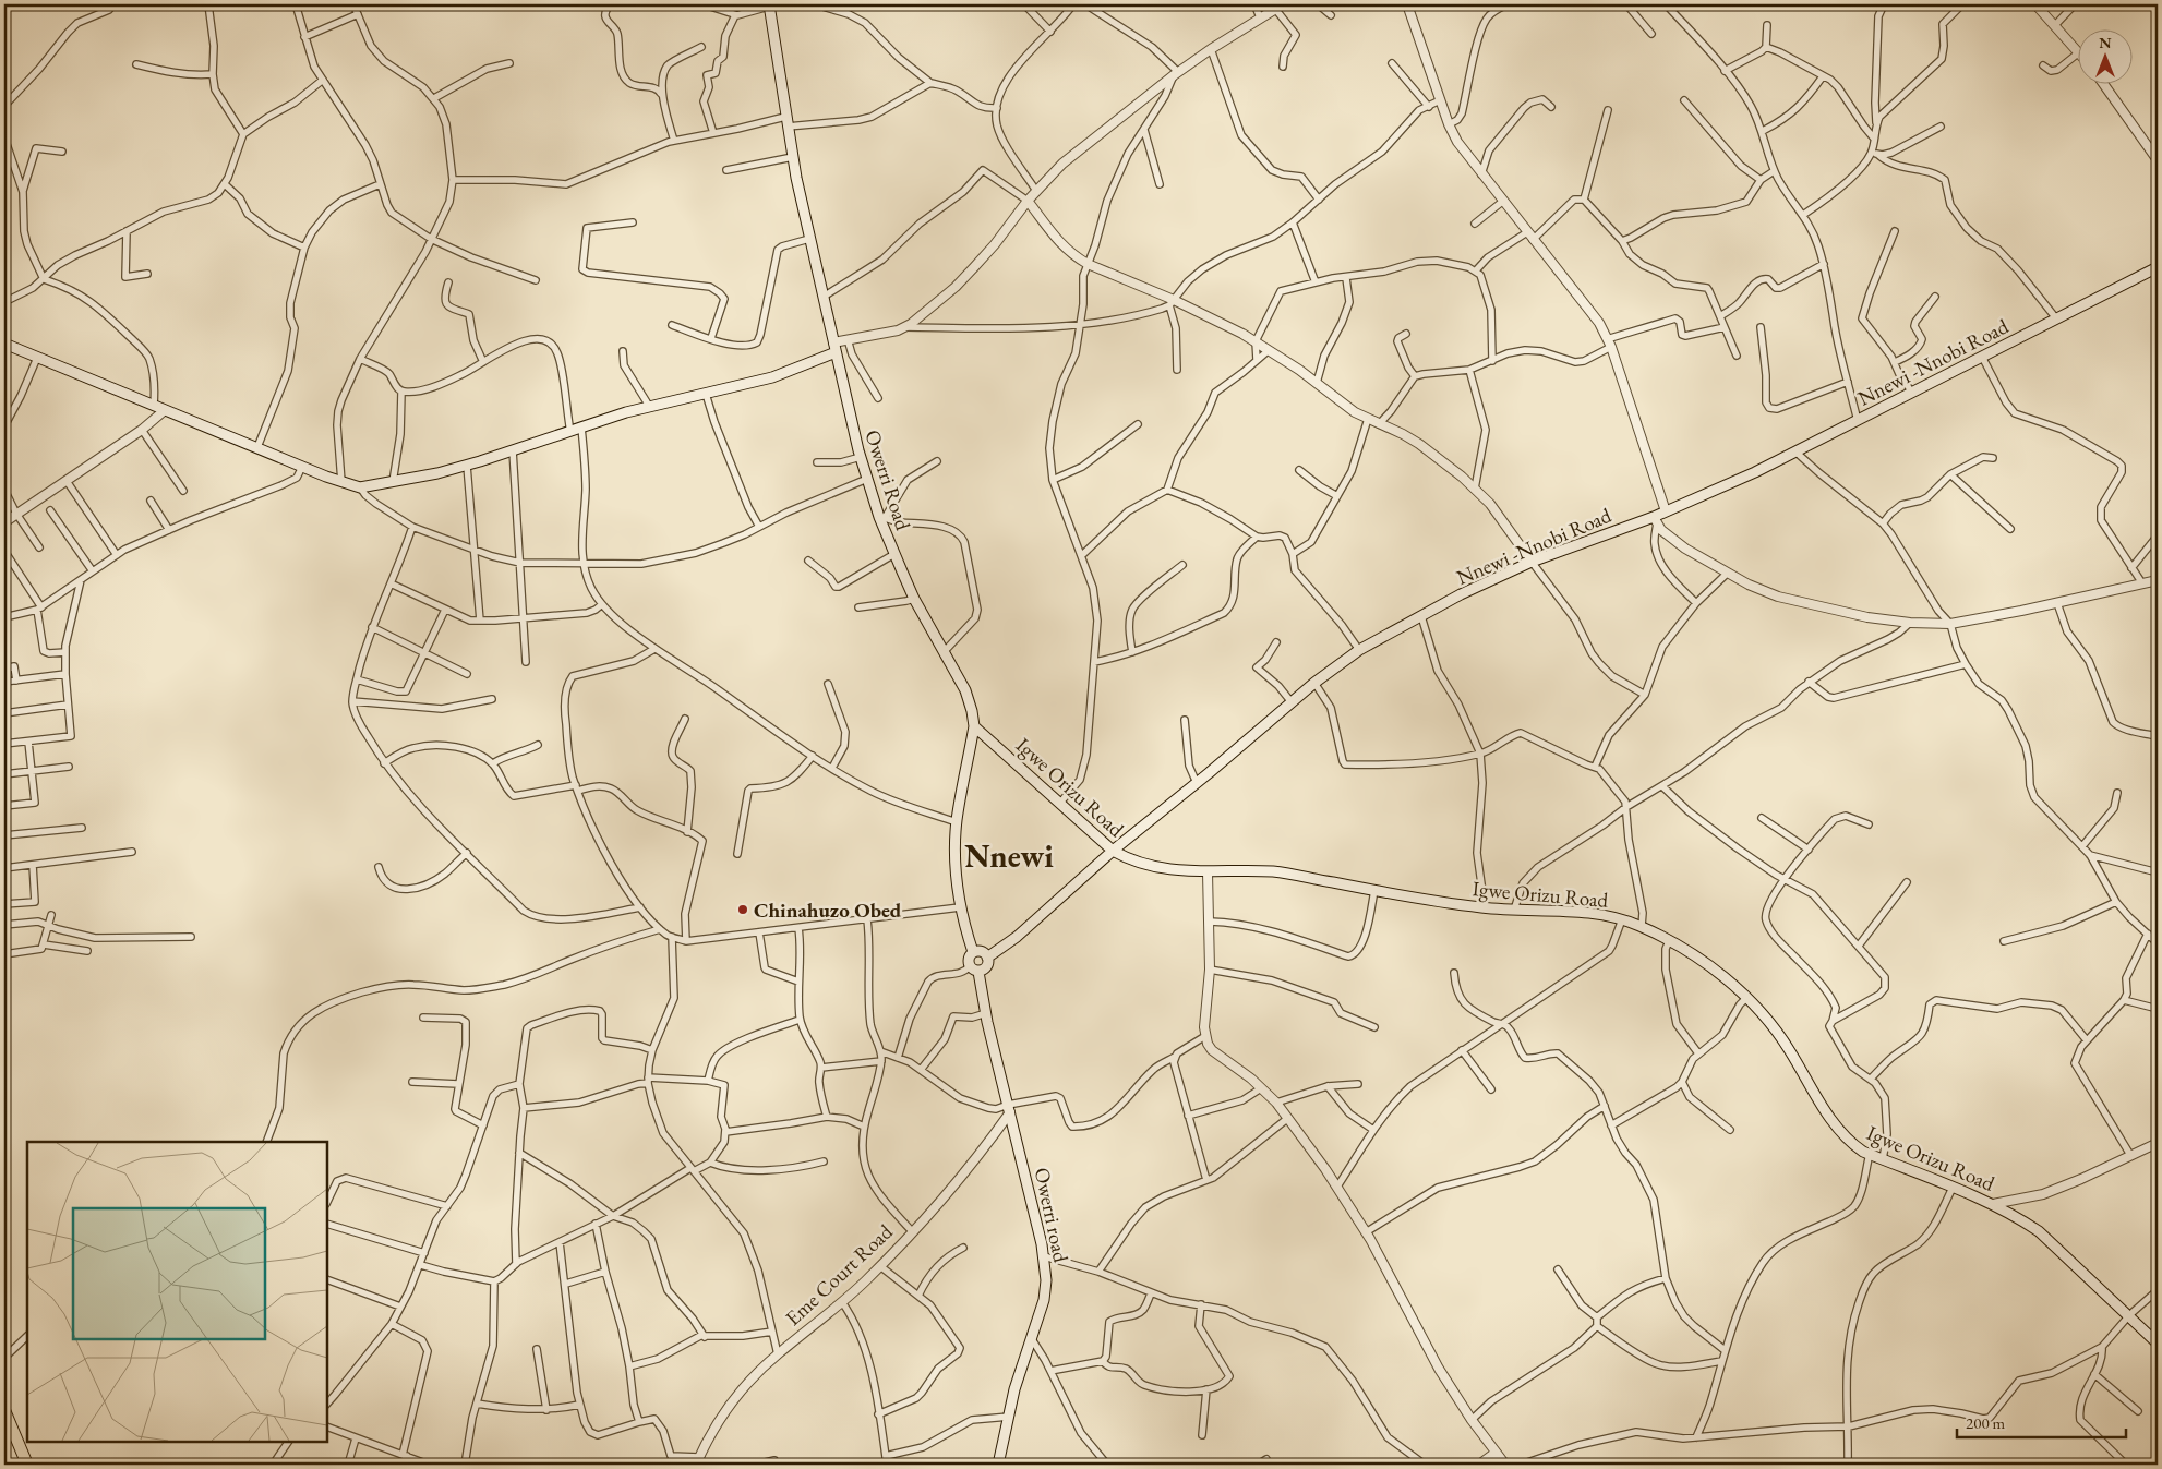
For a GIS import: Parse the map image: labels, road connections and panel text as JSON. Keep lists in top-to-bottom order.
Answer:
{
  "streets": {
    "main road": [
      "Nnewi -Nnobi Road",
      "Owerri Road",
      "Igwe Orizu Road",
      "Owerri road"
    ],
    "street": ["Eme Court Road"]
  },
  "crossings": [
    ["Nnewi -Nnobi Road", "Owerri Road"],
    ["Nnewi -Nnobi Road", "Igwe Orizu Road"],
    ["Nnewi -Nnobi Road", "Owerri road"],
    ["Owerri Road", "Igwe Orizu Road"],
    ["Owerri Road", "Owerri road"],
    ["Owerri road", "Eme Court Road"]
  ],
  "districts": ["Nnewi"],
  "places": ["Chinahuzo Obed"],
  "scale_bar": "200 m",
  "north": "top"
}
